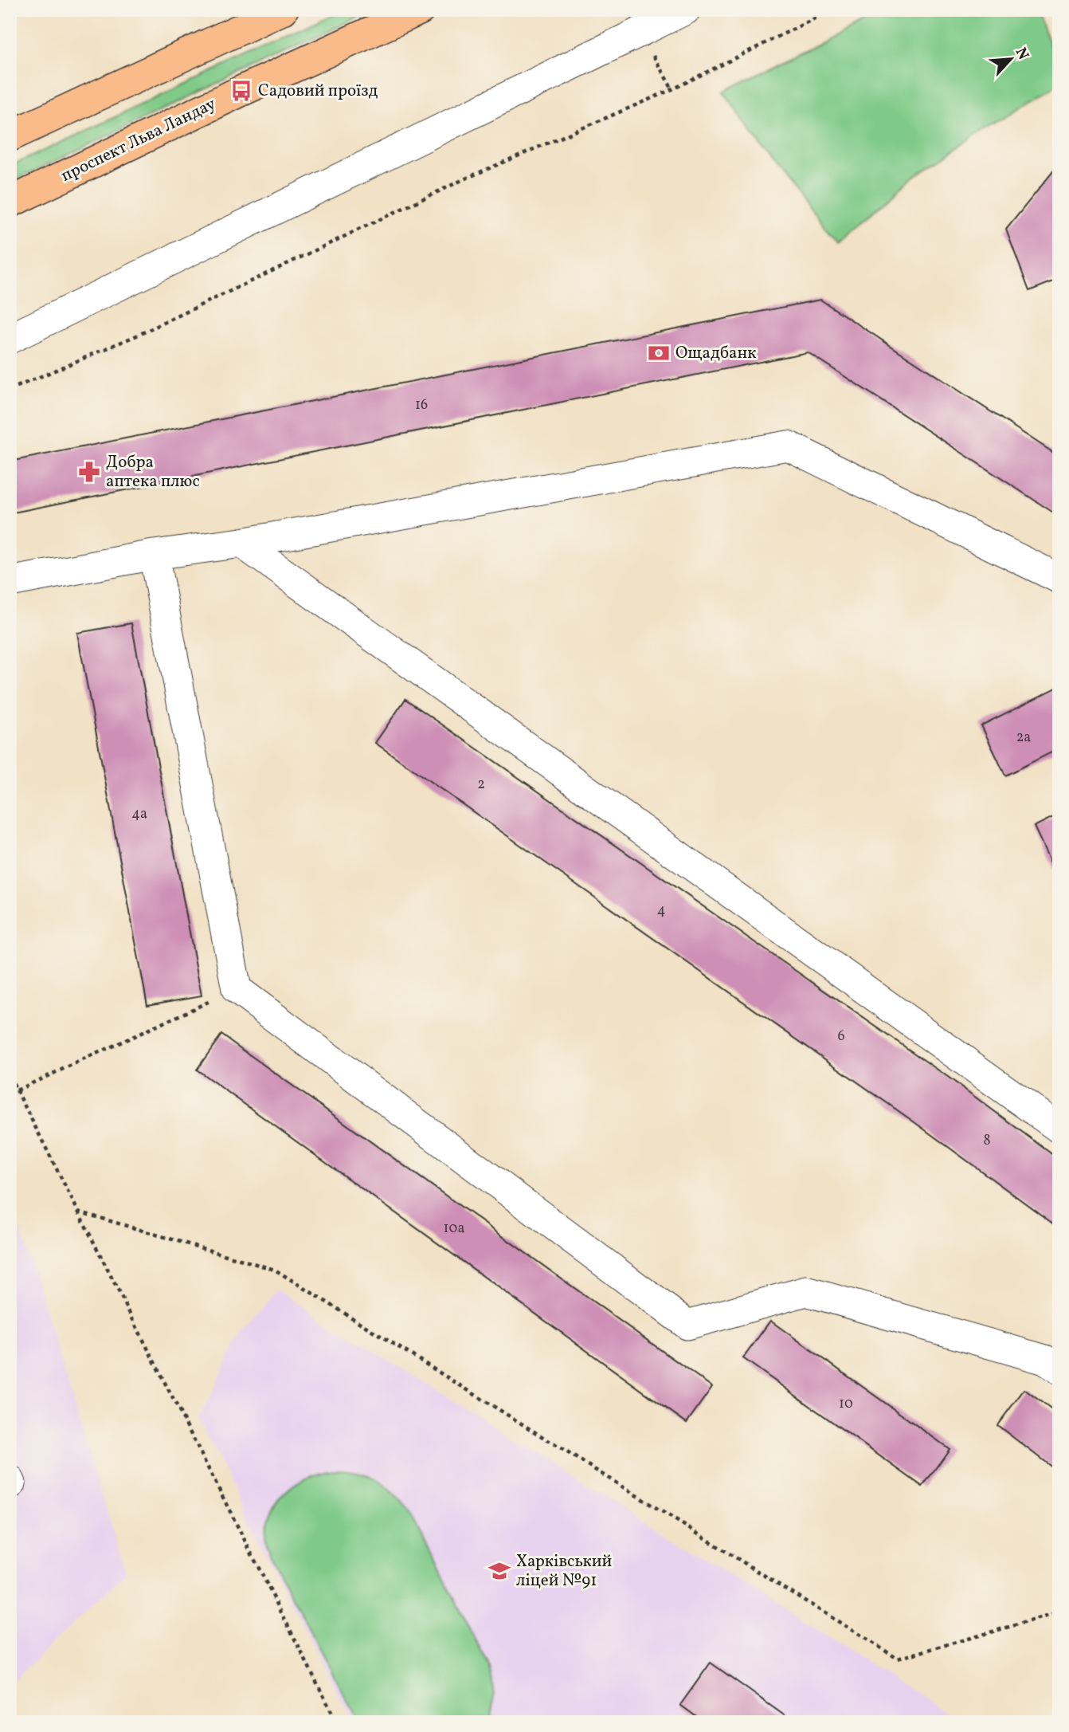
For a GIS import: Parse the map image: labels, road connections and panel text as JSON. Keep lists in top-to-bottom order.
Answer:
{
  "streets": {
    "main road": ["проспект Льва Ландау"]
  },
  "places": {
    "bus stop": ["Садовий проїзд"],
    "bank": ["Ощадбанк"],
    "pharmacy": ["Добра аптека плюс"],
    "school or university": ["Харківський ліцей №91"]
  },
  "house_numbers": [
    "16",
    "2а",
    "2",
    "4а",
    "4",
    "6",
    "8",
    "10а",
    "10"
  ],
  "north": "top right"
}
